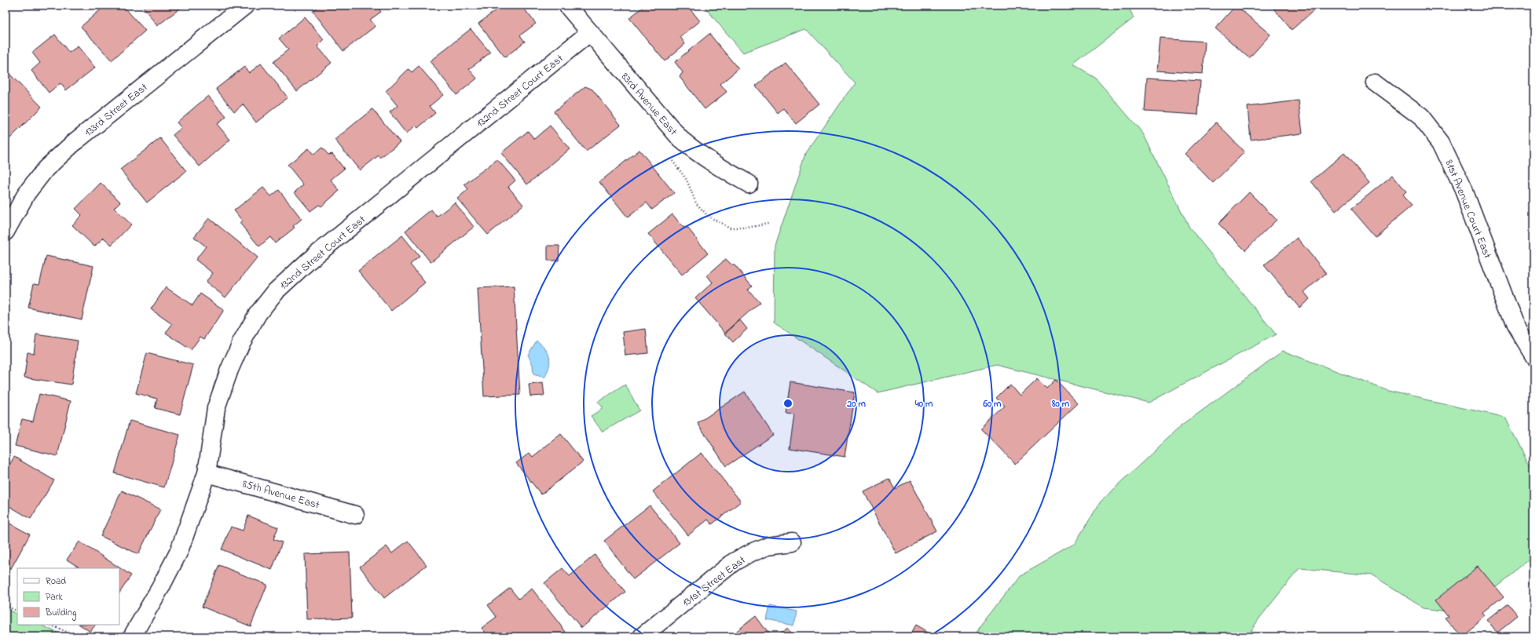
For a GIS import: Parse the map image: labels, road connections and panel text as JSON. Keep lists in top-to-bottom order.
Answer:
{
  "streets": {
    "street": [
      "132nd Street Court East",
      "83rd Avenue East",
      "133rd Street East",
      "81st Avenue Court East",
      "85th Avenue East",
      "131st Street East"
    ]
  },
  "crossings": [
    ["132nd Street Court East", "83rd Avenue East"],
    ["132nd Street Court East", "85th Avenue East"]
  ],
  "legend": ["Road", "Park", "Building"],
  "rings": [
    "20 m",
    "40 m",
    "60 m",
    "80 m"
  ]
}
